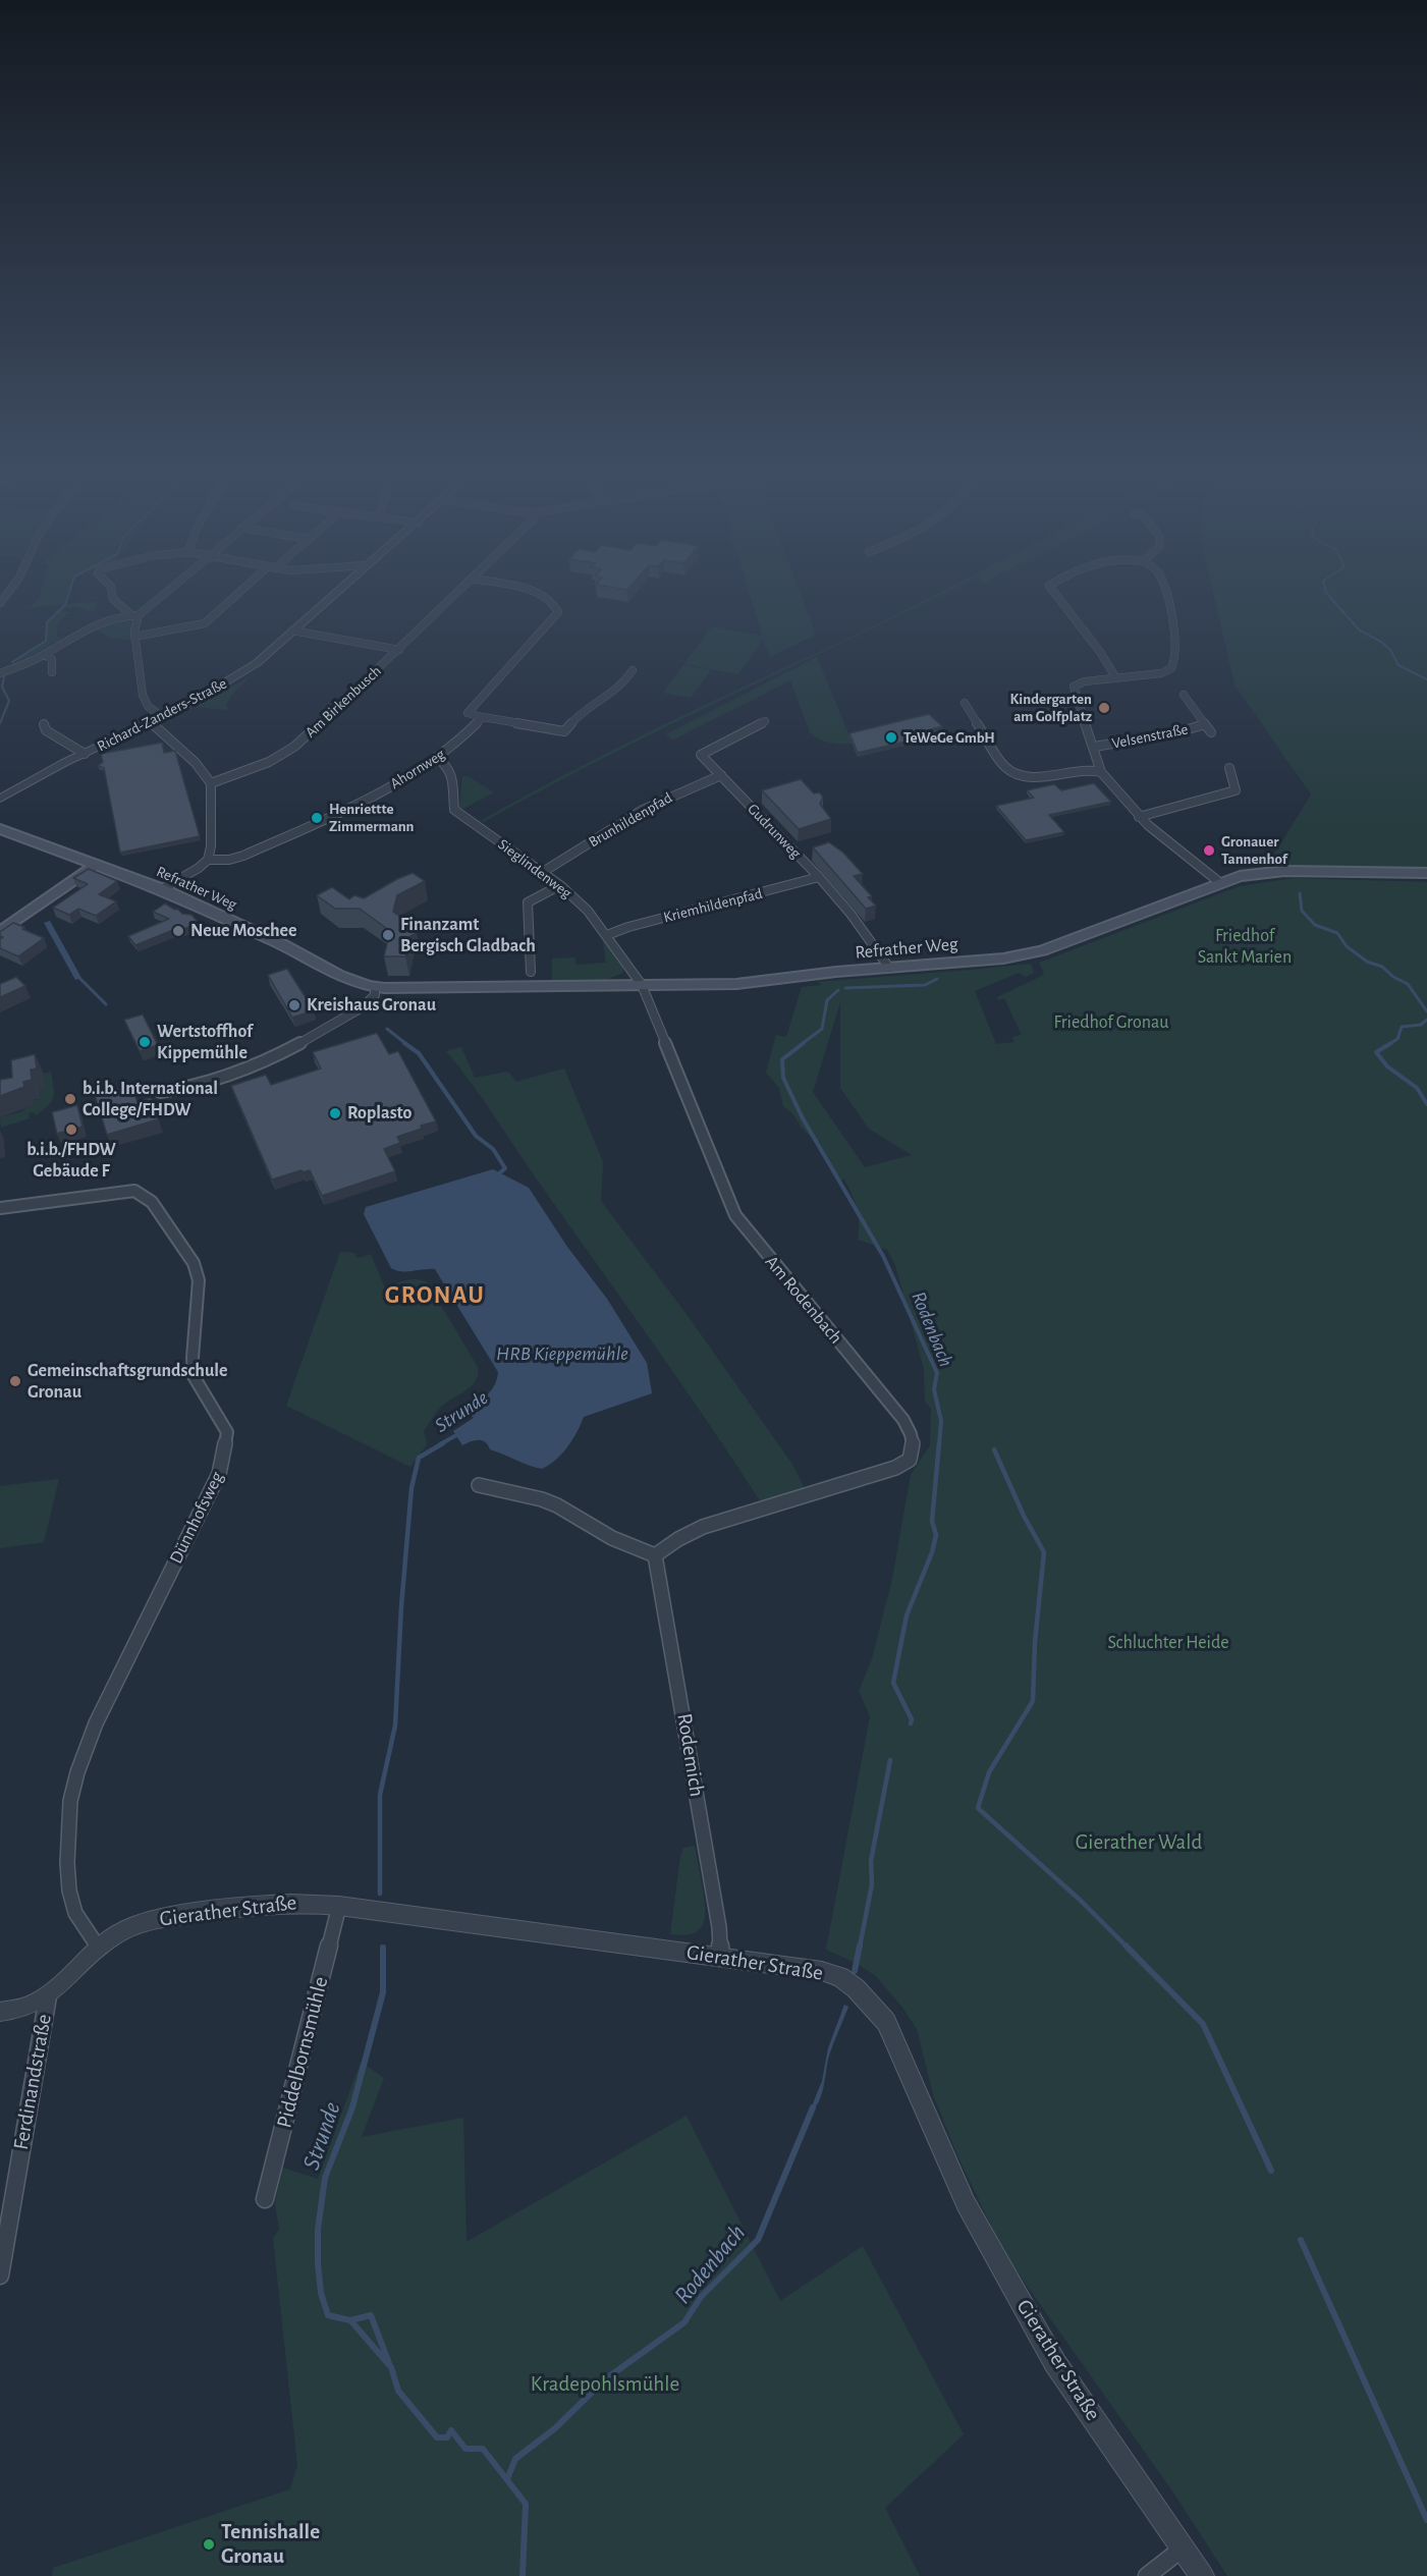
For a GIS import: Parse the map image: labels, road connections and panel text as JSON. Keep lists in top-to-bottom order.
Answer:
{
  "streets": {
    "main road": ["Refrather Weg"],
    "street": [
      "Am Birkenbusch",
      "Richard-Zanders-Straße",
      "Velsenstraße",
      "Ahornweg",
      "Brunhildenpfad",
      "Gudrunweg",
      "Sieglindenweg",
      "Kriemhildenpfad",
      "Am Rodenbach",
      "Dünnhofsweg",
      "Rodemich",
      "Gierather Straße",
      "Piddelbornsmühle",
      "Ferdinandstraße"
    ]
  },
  "crossings": [
    ["Ahornweg", "Sieglindenweg"],
    ["Brunhildenpfad", "Gudrunweg"],
    ["Brunhildenpfad", "Sieglindenweg"],
    ["Gudrunweg", "Refrather Weg"],
    ["Gudrunweg", "Kriemhildenpfad"],
    ["Sieglindenweg", "Refrather Weg"],
    ["Sieglindenweg", "Kriemhildenpfad"],
    ["Sieglindenweg", "Am Rodenbach"],
    ["Refrather Weg", "Am Rodenbach"],
    ["Am Rodenbach", "Rodemich"],
    ["Dünnhofsweg", "Gierather Straße"],
    ["Rodemich", "Gierather Straße"],
    ["Gierather Straße", "Piddelbornsmühle"],
    ["Gierather Straße", "Ferdinandstraße"]
  ],
  "districts": ["GRONAU"],
  "water": ["Rodenbach", "HRB Kieppemühle", "Strunde"],
  "parks": [
    "Friedhof Sankt Marien",
    "Friedhof Gronau",
    "Schluchter Heide",
    "Gierather Wald",
    "Kradepohlsmühle"
  ],
  "places": [
    "Kindergarten am Golfplatz",
    "TeWeGe GmbH",
    "Henriettte Zimmermann",
    "Gronauer Tannenhof",
    "Neue Moschee",
    "Finanzamt Bergisch Gladbach",
    "Kreishaus Gronau",
    "Wertstoffhof Kippemühle",
    "b.i.b. International College/FHDW",
    "Roplasto",
    "b.i.b./FHDW Gebäude F",
    "Gemeinschaftsgrundschule Gronau",
    "Tennishalle Gronau"
  ]
}
